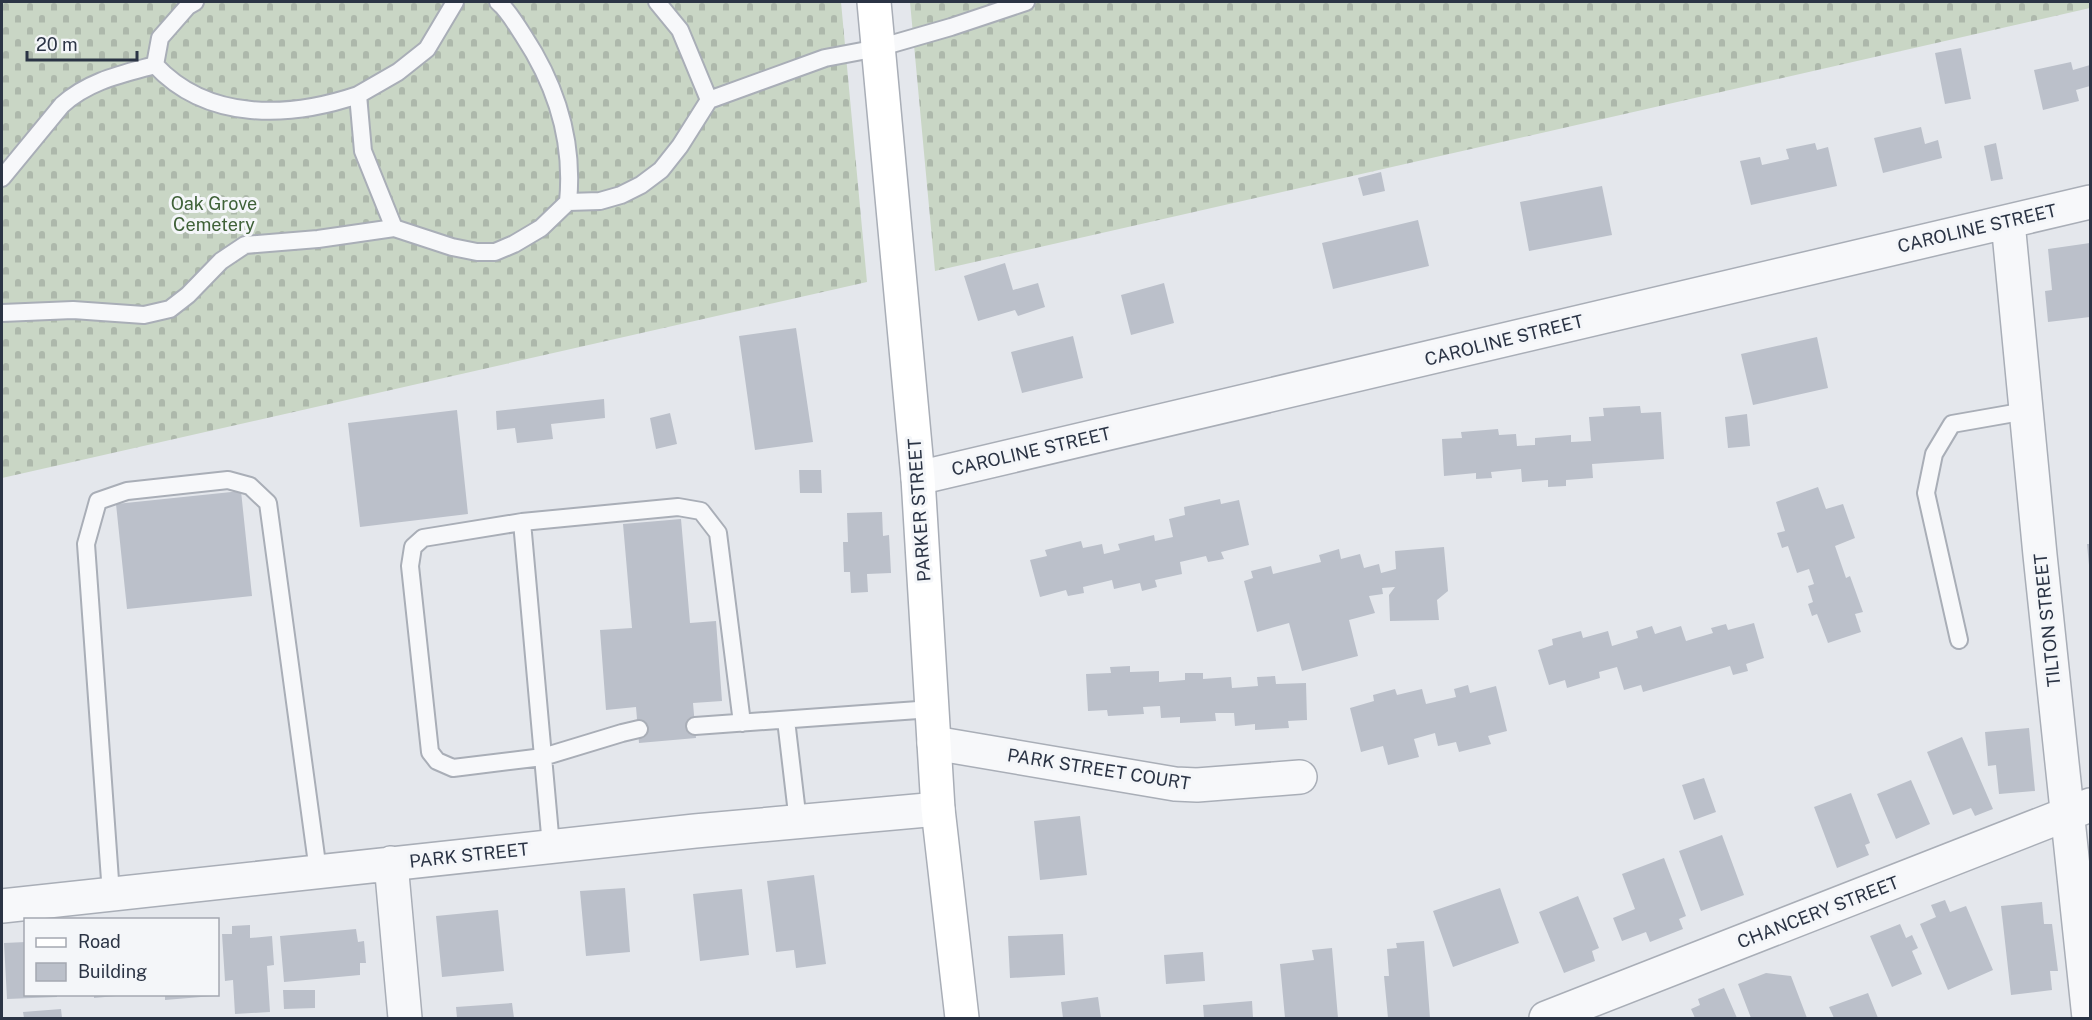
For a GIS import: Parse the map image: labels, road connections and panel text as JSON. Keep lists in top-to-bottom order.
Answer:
{
  "streets": {
    "main road": ["PARKER STREET"],
    "street": [
      "CAROLINE STREET",
      "TILTON STREET",
      "PARK STREET COURT",
      "PARK STREET",
      "CHANCERY STREET"
    ]
  },
  "crossings": [
    ["CAROLINE STREET", "PARKER STREET"],
    ["CAROLINE STREET", "TILTON STREET"],
    ["PARKER STREET", "PARK STREET COURT"],
    ["PARKER STREET", "PARK STREET"],
    ["TILTON STREET", "CHANCERY STREET"]
  ],
  "parks": ["Oak Grove Cemetery"],
  "legend": ["Road", "Building"],
  "scale_bar": "20 m"
}
